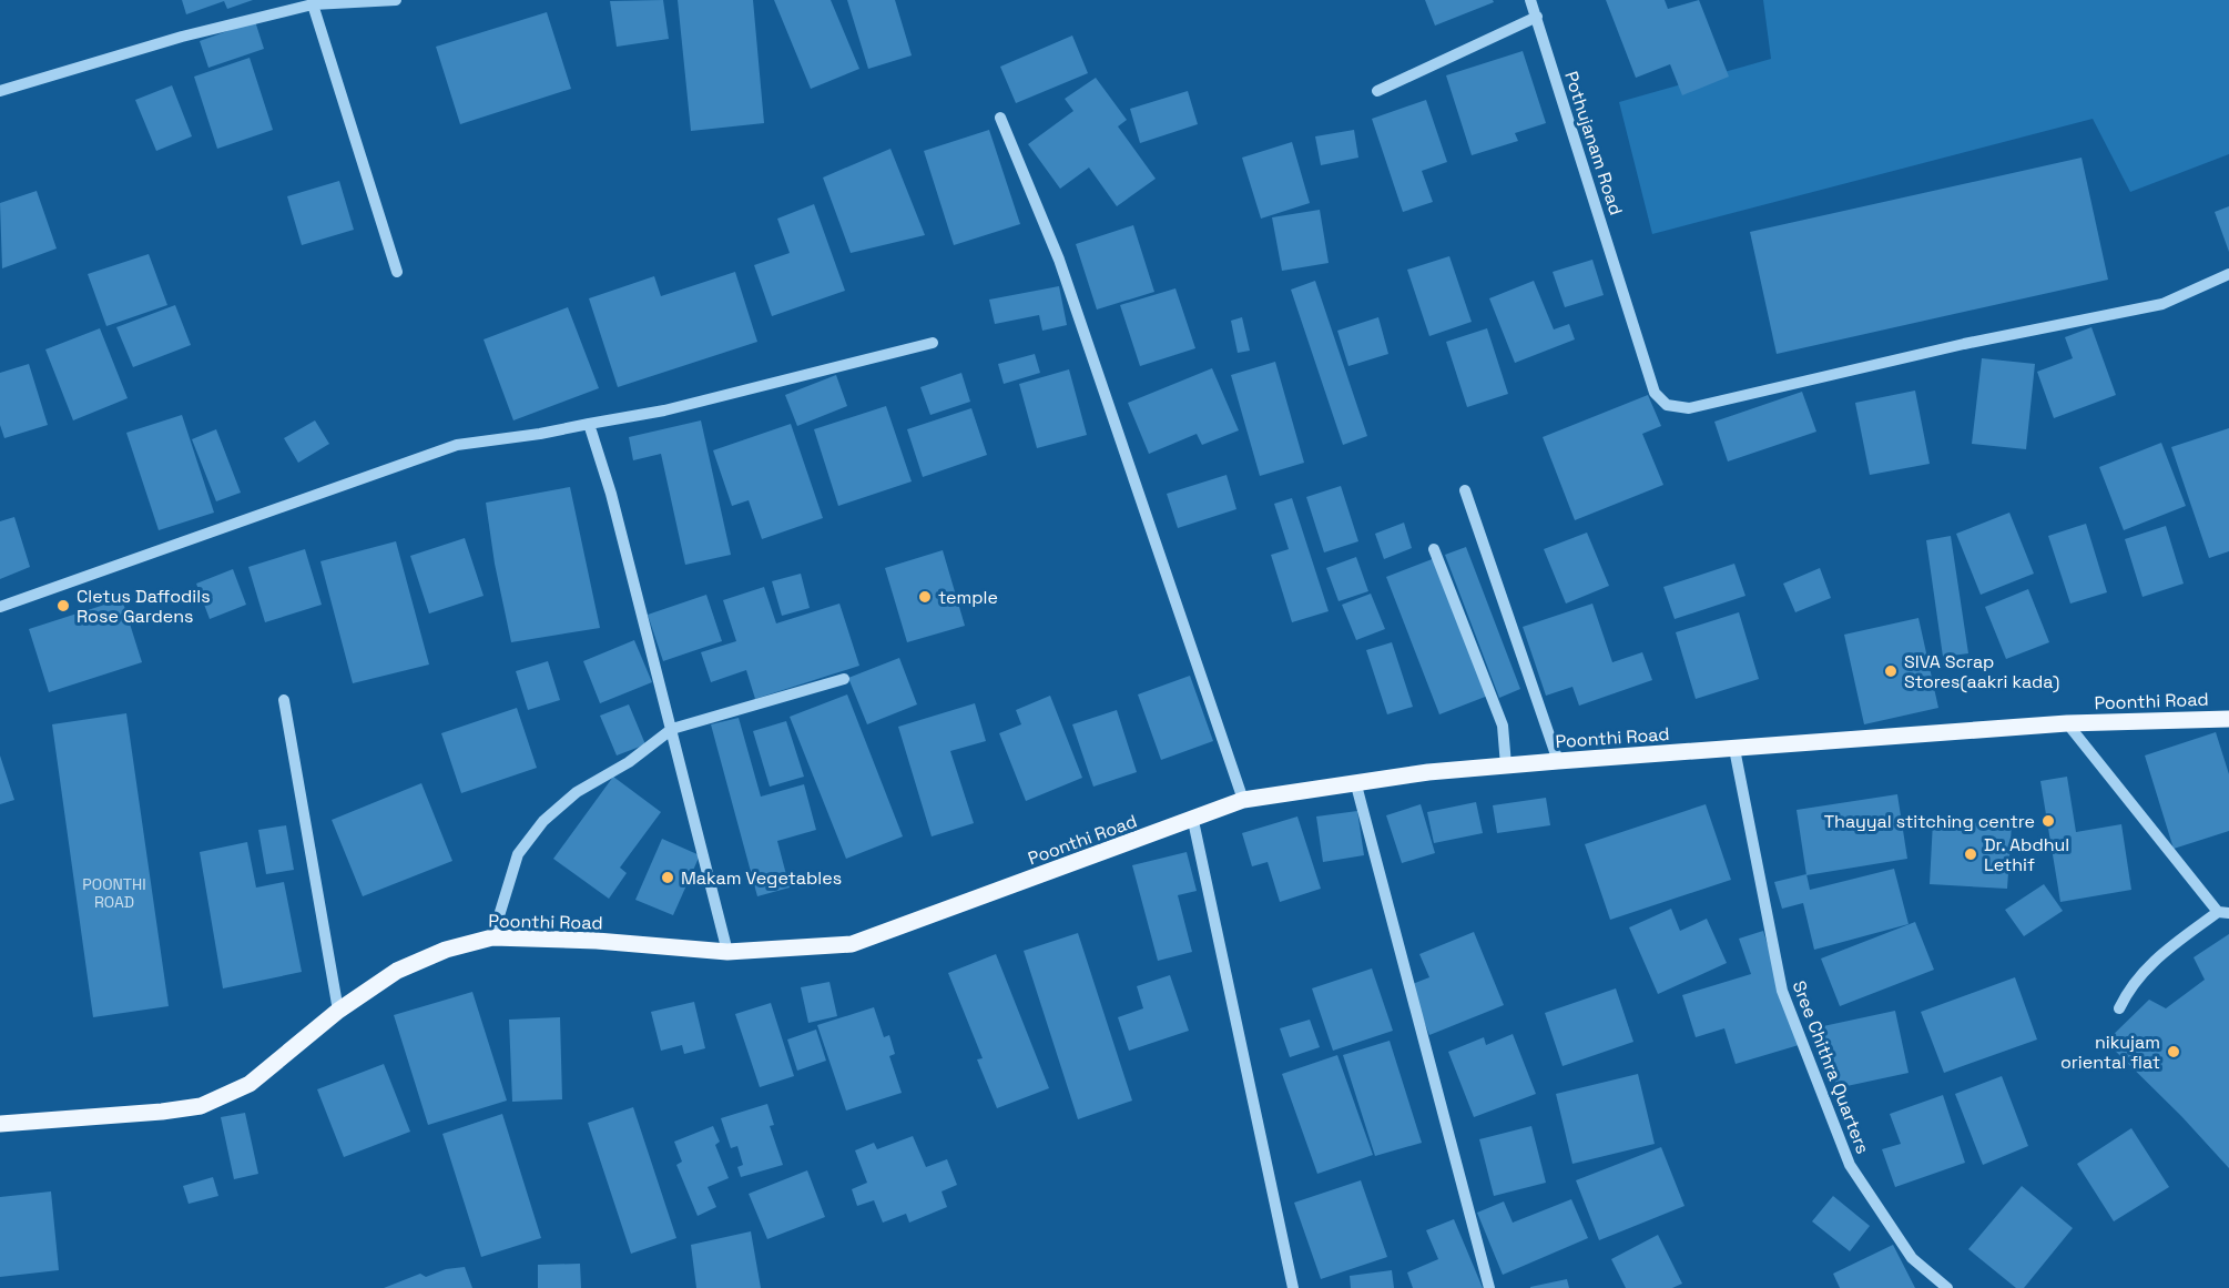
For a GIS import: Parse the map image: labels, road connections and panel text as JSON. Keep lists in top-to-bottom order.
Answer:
{
  "streets": {
    "main road": ["Poonthi Road"],
    "street": ["Pothujanam Road", "Sree Chithra Quarters"]
  },
  "crossings": [
    ["Poonthi Road", "Sree Chithra Quarters"]
  ],
  "places": [
    "temple",
    "Cletus Daffodils Rose Gardens",
    "SIVA Scrap Stores(aakri kada)",
    "Thayyal stitching centre",
    "Dr. Abdhul Lethif",
    "Makam Vegetables",
    "nikujam oriental flat"
  ],
  "house_numbers": ["POONTHI ROAD"]
}
